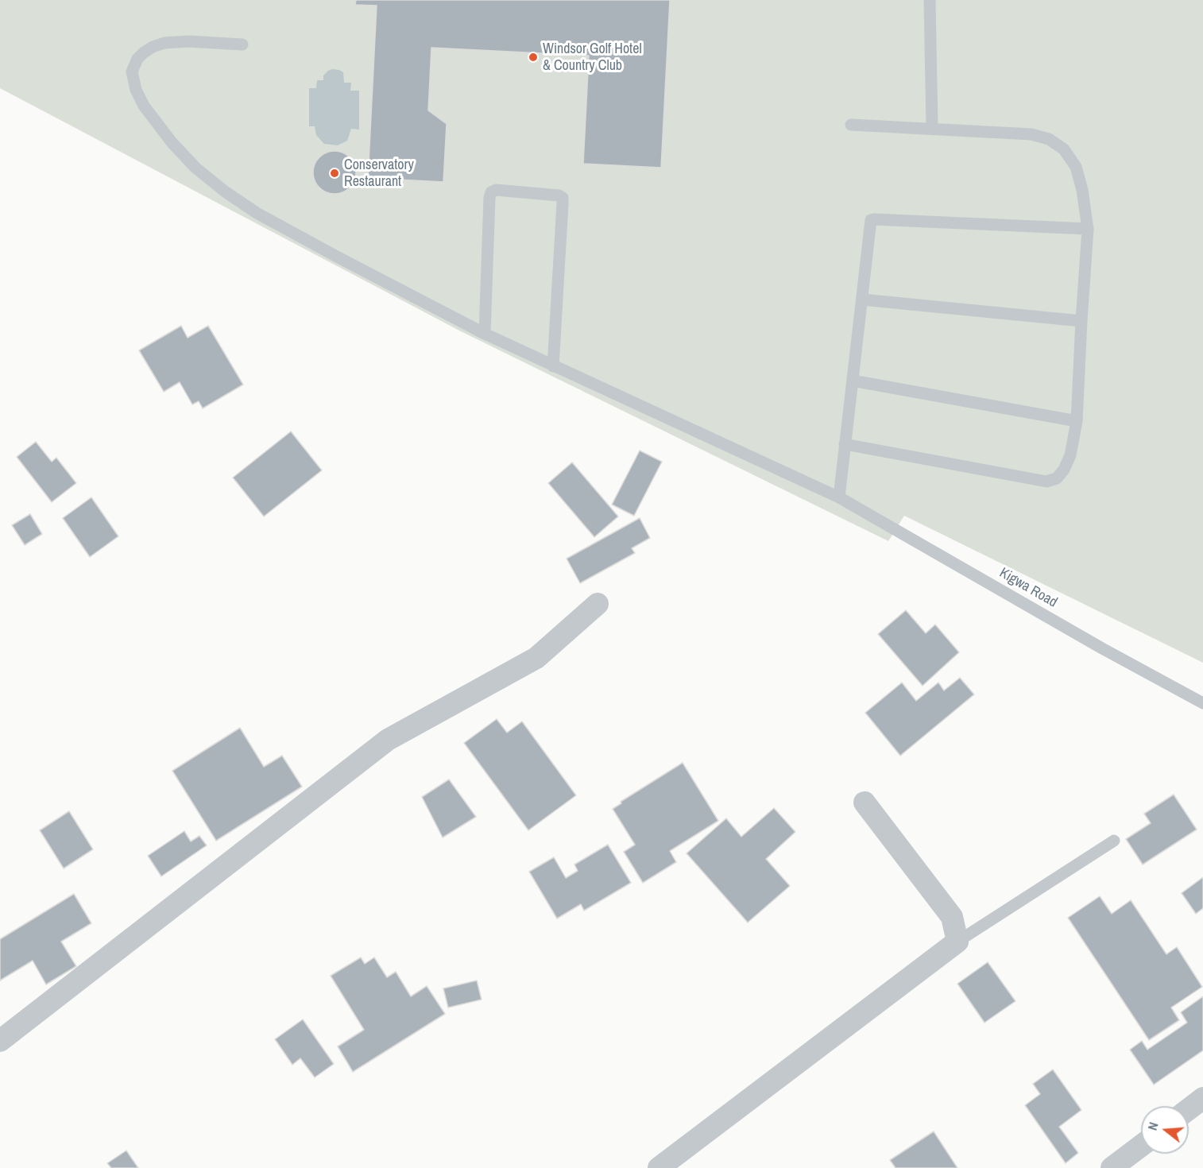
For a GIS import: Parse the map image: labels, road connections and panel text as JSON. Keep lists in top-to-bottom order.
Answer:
{
  "streets": {
    "lane": ["Kigwa Road"]
  },
  "places": ["Windsor Golf Hotel & Country Club", "Conservatory Restaurant"],
  "north": "left"
}
